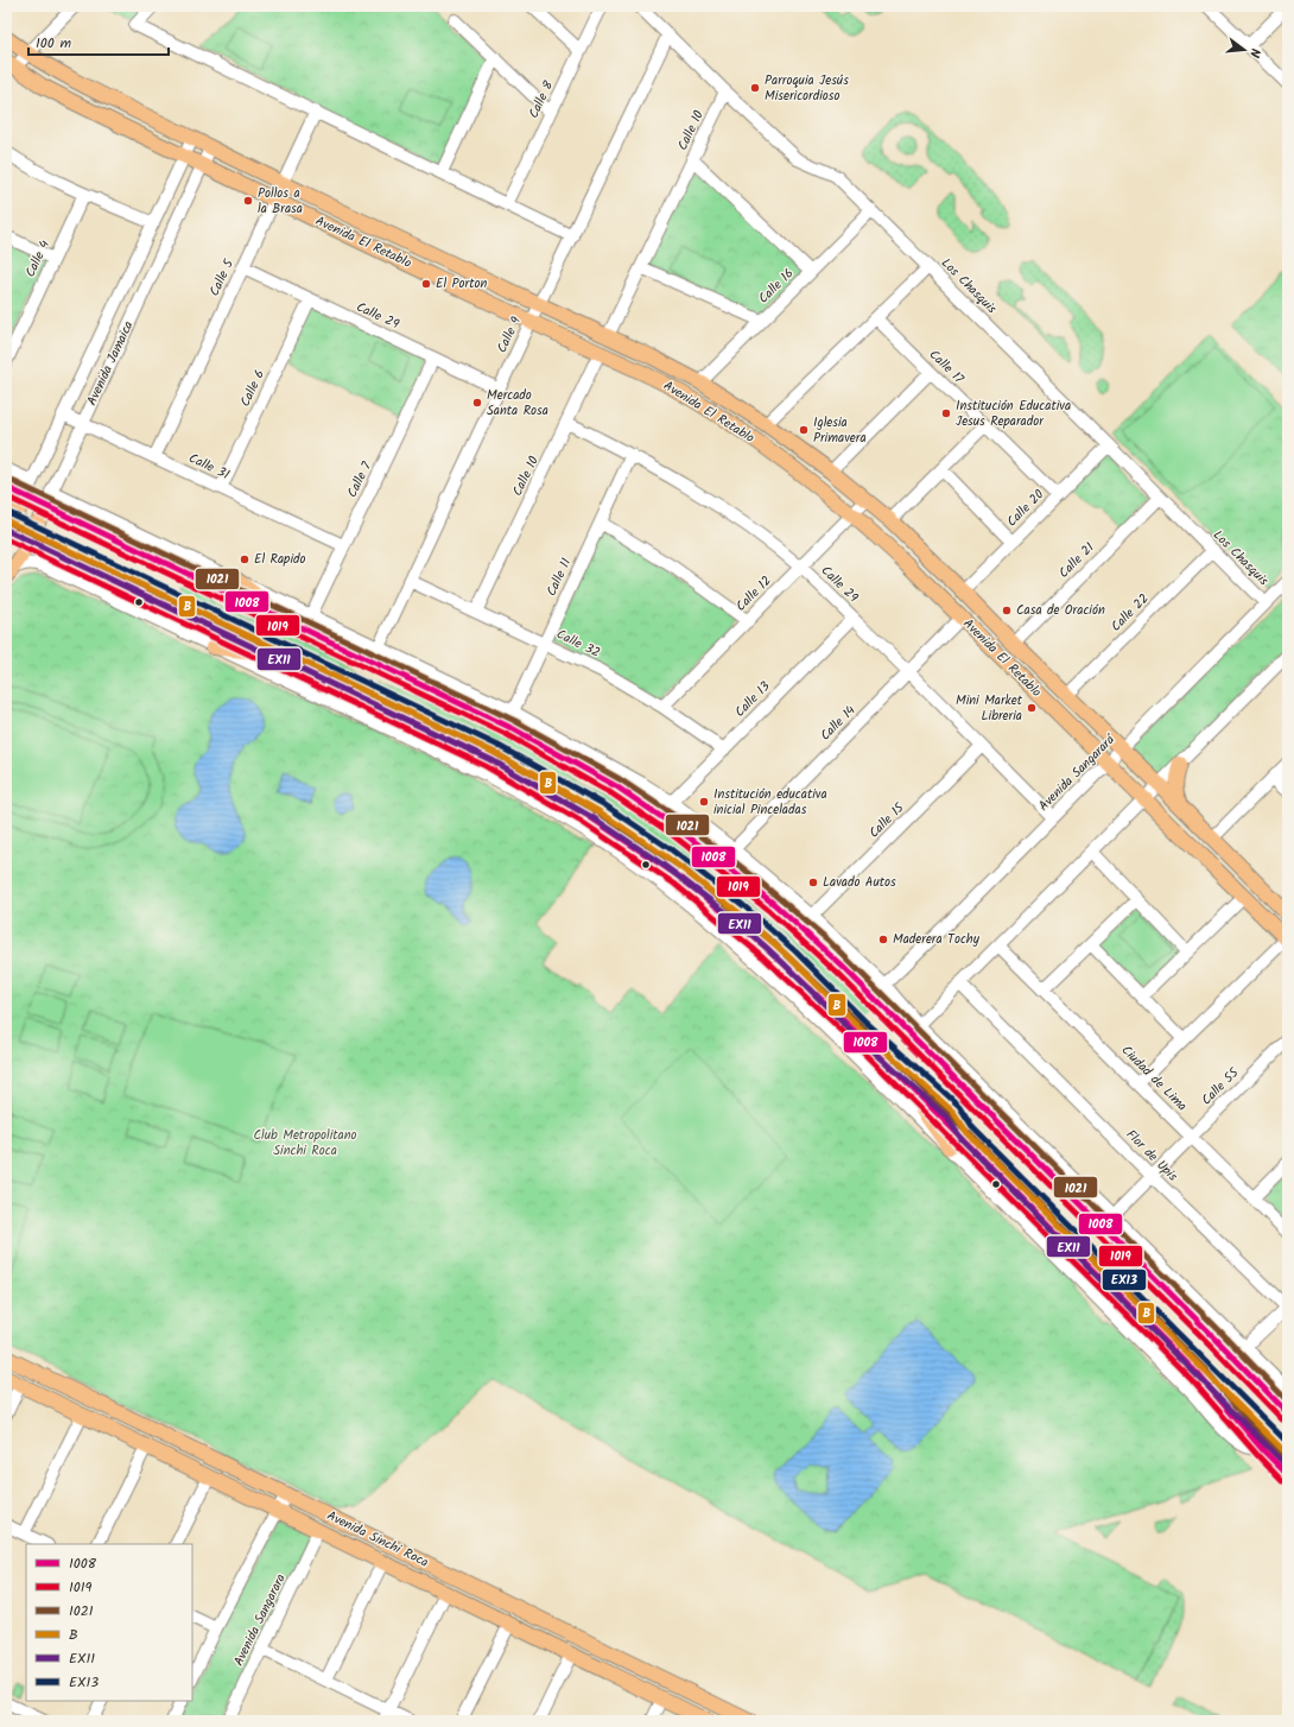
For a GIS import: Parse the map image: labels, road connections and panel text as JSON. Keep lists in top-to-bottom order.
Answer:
{
  "streets": {
    "main road": ["Avenida El Retablo", "Avenida Jamaica", "Avenida Sinchi Roca"],
    "street": [
      "Calle 8",
      "Calle 10",
      "Calle 4",
      "Calle 5",
      "Calle 16",
      "Los Chasquis",
      "Calle 29",
      "Calle 9",
      "Calle 17",
      "Calle 6",
      "Calle 31",
      "Calle 7",
      "Calle 20",
      "Calle 21",
      "Calle 11",
      "Calle 12",
      "Calle 22",
      "Calle 32",
      "Calle 13",
      "Calle 14",
      "Avenida Sangarará",
      "Calle 15",
      "Ciudad de Lima",
      "Calle 55",
      "Flor de Upis",
      "Avenida Sangarara"
    ]
  },
  "crossings": [
    ["Calle 10", "Avenida El Retablo"],
    ["Calle 10", "Los Chasquis"],
    ["Calle 10", "Calle 29"],
    ["Calle 10", "Calle 32"],
    ["Avenida El Retablo", "Calle 5"],
    ["Avenida El Retablo", "Calle 16"],
    ["Avenida El Retablo", "Calle 9"],
    ["Avenida El Retablo", "Avenida Jamaica"],
    ["Avenida El Retablo", "Calle 20"],
    ["Avenida El Retablo", "Calle 21"],
    ["Avenida El Retablo", "Calle 12"],
    ["Avenida El Retablo", "Calle 22"],
    ["Avenida El Retablo", "Calle 14"],
    ["Avenida El Retablo", "Avenida Sangarará"],
    ["Calle 5", "Calle 29"],
    ["Calle 5", "Calle 31"],
    ["Calle 16", "Los Chasquis"],
    ["Los Chasquis", "Calle 9"],
    ["Los Chasquis", "Calle 20"],
    ["Los Chasquis", "Calle 21"],
    ["Los Chasquis", "Calle 22"],
    ["Los Chasquis", "Avenida Sangarará"],
    ["Calle 29", "Calle 9"],
    ["Calle 29", "Calle 6"],
    ["Calle 29", "Calle 7"],
    ["Calle 29", "Calle 11"],
    ["Calle 29", "Calle 12"],
    ["Calle 29", "Calle 13"],
    ["Calle 29", "Calle 14"],
    ["Calle 29", "Avenida Sangarará"],
    ["Calle 29", "Calle 15"],
    ["Calle 9", "Calle 32"],
    ["Avenida Jamaica", "Calle 31"],
    ["Calle 17", "Calle 20"],
    ["Calle 6", "Calle 31"],
    ["Calle 31", "Calle 7"],
    ["Calle 11", "Calle 32"],
    ["Calle 12", "Calle 32"],
    ["Calle 32", "Calle 13"],
    ["Ciudad de Lima", "Calle 55"],
    ["Calle 55", "Flor de Upis"],
    ["Avenida Sinchi Roca", "Avenida Sangarara"]
  ],
  "parks": ["Club Metropolitano Sinchi Roca"],
  "places": [
    "Parroquia Jesús Misericordioso",
    "Pollos a la Brasa",
    "El Porton",
    "Mercado Santa Rosa",
    "Institución Educativa Jesus Reparador",
    "Iglesia Primavera",
    "El Rapido",
    "Casa de Oración",
    "Mini Market Libreria",
    "Institución educativa inicial Pinceladas",
    "Lavado Autos",
    "Maderera Tochy"
  ],
  "lines": [
    "transit line 1021",
    "transit line 1008",
    "transit line 1019",
    "transit line EX13",
    "transit line B",
    "transit line EX11"
  ],
  "legend": [
    "1008",
    "1019",
    "1021",
    "B",
    "EX11",
    "EX13"
  ],
  "scale_bar": "100 m",
  "north": "right"
}
